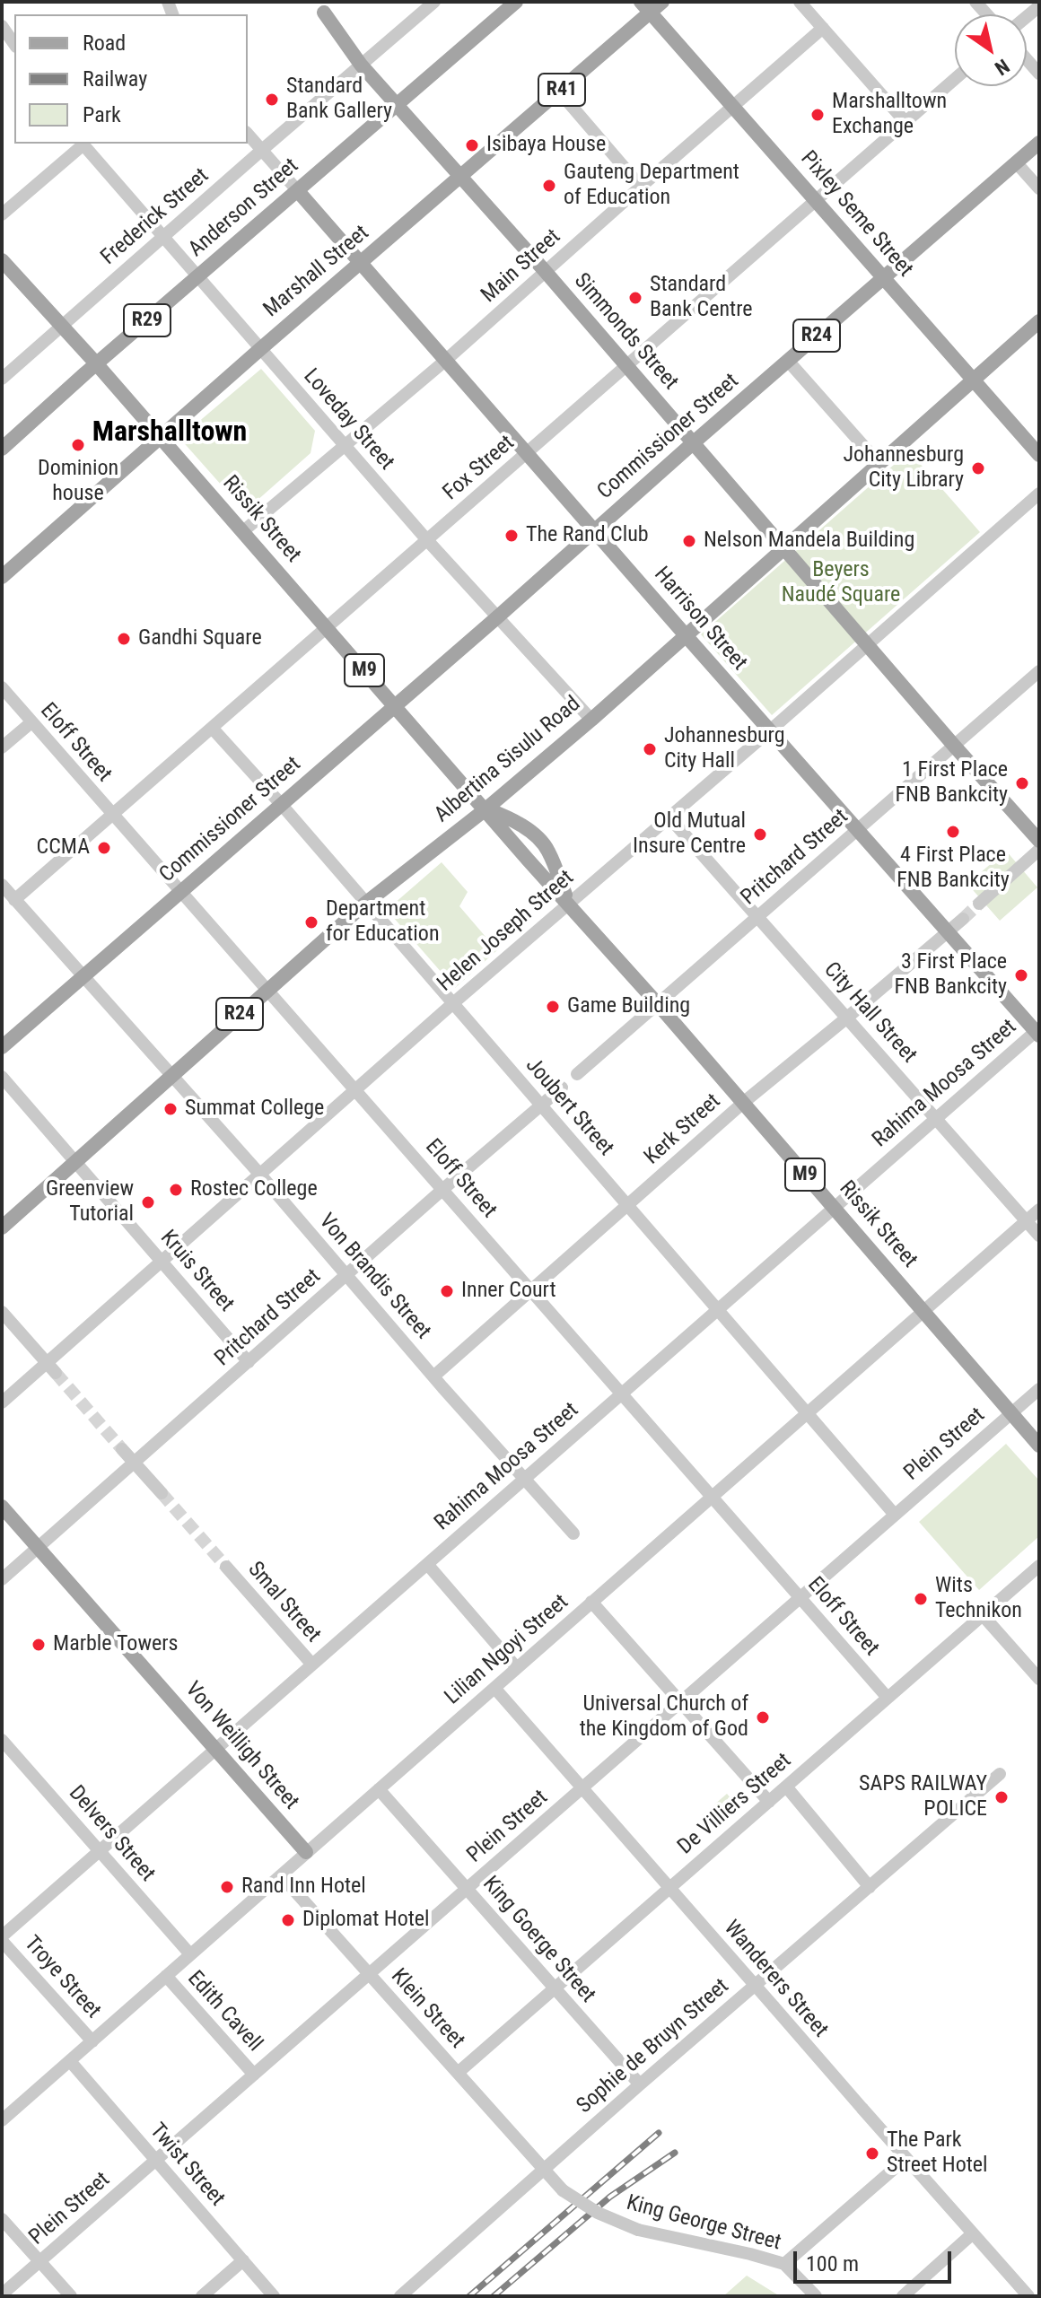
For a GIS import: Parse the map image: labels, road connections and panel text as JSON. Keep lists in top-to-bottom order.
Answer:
{
  "streets": {
    "main road": [
      "R41",
      "Anderson Street",
      "Pixley Seme Street",
      "Marshall Street",
      "R29",
      "Simmonds Street",
      "R24",
      "Commissioner Street",
      "Rissik Street",
      "Harrison Street",
      "M9",
      "Albertina Sisulu Road",
      "Von Weilligh Street"
    ],
    "street": [
      "Frederick Street",
      "Main Street",
      "Loveday Street",
      "Fox Street",
      "Eloff Street",
      "Pritchard Street",
      "Helen Joseph Street",
      "City Hall Street",
      "Rahima Moosa Street",
      "Joubert Street",
      "Kerk Street",
      "Kruis Street",
      "Von Brandis Street",
      "Plein Street",
      "Smal Street",
      "Lilian Ngoyi Street",
      "De Villiers Street",
      "Delvers Street",
      "King Goerge Street",
      "Troye Street",
      "Wanderers Street",
      "Klein Street",
      "Edith Cavell",
      "Sophie de Bruyn Street",
      "Twist Street",
      "King George Street"
    ]
  },
  "crossings": [
    ["Anderson Street", "Simmonds Street"],
    ["Anderson Street", "Loveday Street"],
    ["Anderson Street", "Rissik Street"],
    ["Anderson Street", "Harrison Street"],
    ["Pixley Seme Street", "Main Street"],
    ["Pixley Seme Street", "Marshall Street"],
    ["Pixley Seme Street", "Commissioner Street"],
    ["Pixley Seme Street", "Fox Street"],
    ["Pixley Seme Street", "Albertina Sisulu Road"],
    ["Frederick Street", "Simmonds Street"],
    ["Frederick Street", "Loveday Street"],
    ["Frederick Street", "Rissik Street"],
    ["Frederick Street", "Harrison Street"],
    ["Main Street", "Simmonds Street"],
    ["Main Street", "Loveday Street"],
    ["Main Street", "Rissik Street"],
    ["Main Street", "Harrison Street"],
    ["Marshall Street", "Simmonds Street"],
    ["Marshall Street", "Loveday Street"],
    ["Marshall Street", "Rissik Street"],
    ["Marshall Street", "Harrison Street"],
    ["Simmonds Street", "Commissioner Street"],
    ["Simmonds Street", "Fox Street"],
    ["Simmonds Street", "Albertina Sisulu Road"],
    ["Simmonds Street", "Pritchard Street"],
    ["Simmonds Street", "Helen Joseph Street"],
    ["Loveday Street", "Commissioner Street"],
    ["Loveday Street", "Fox Street"],
    ["Loveday Street", "Albertina Sisulu Road"],
    ["Commissioner Street", "Rissik Street"],
    ["Commissioner Street", "Harrison Street"],
    ["Commissioner Street", "Eloff Street"],
    ["Commissioner Street", "Joubert Street"],
    ["Commissioner Street", "Von Brandis Street"],
    ["Fox Street", "Rissik Street"],
    ["Fox Street", "Harrison Street"],
    ["Fox Street", "Eloff Street"],
    ["Fox Street", "Joubert Street"],
    ["Fox Street", "Von Brandis Street"],
    ["Rissik Street", "Albertina Sisulu Road"],
    ["Rissik Street", "Pritchard Street"],
    ["Rissik Street", "Helen Joseph Street"],
    ["Rissik Street", "Rahima Moosa Street"],
    ["Rissik Street", "Kerk Street"],
    ["Rissik Street", "Plein Street"],
    ["Rissik Street", "Lilian Ngoyi Street"],
    ["Harrison Street", "Albertina Sisulu Road"],
    ["Harrison Street", "Pritchard Street"],
    ["Harrison Street", "Helen Joseph Street"],
    ["Harrison Street", "Rahima Moosa Street"],
    ["Harrison Street", "Kerk Street"],
    ["Eloff Street", "Albertina Sisulu Road"],
    ["Eloff Street", "Pritchard Street"],
    ["Eloff Street", "Helen Joseph Street"],
    ["Eloff Street", "Rahima Moosa Street"],
    ["Eloff Street", "Kerk Street"],
    ["Eloff Street", "Plein Street"],
    ["Eloff Street", "Lilian Ngoyi Street"],
    ["Eloff Street", "De Villiers Street"],
    ["Albertina Sisulu Road", "Joubert Street"],
    ["Albertina Sisulu Road", "Kruis Street"],
    ["Albertina Sisulu Road", "Von Brandis Street"],
    ["Pritchard Street", "City Hall Street"],
    ["Pritchard Street", "Joubert Street"],
    ["Pritchard Street", "Kruis Street"],
    ["Pritchard Street", "Von Brandis Street"],
    ["Pritchard Street", "Von Weilligh Street"],
    ["Helen Joseph Street", "City Hall Street"],
    ["Helen Joseph Street", "Joubert Street"],
    ["Helen Joseph Street", "Kruis Street"],
    ["Helen Joseph Street", "Von Brandis Street"],
    ["City Hall Street", "Rahima Moosa Street"],
    ["City Hall Street", "Kerk Street"],
    ["City Hall Street", "Lilian Ngoyi Street"],
    ["Rahima Moosa Street", "Joubert Street"],
    ["Rahima Moosa Street", "Von Brandis Street"],
    ["Rahima Moosa Street", "Smal Street"],
    ["Rahima Moosa Street", "Von Weilligh Street"],
    ["Rahima Moosa Street", "Delvers Street"],
    ["Rahima Moosa Street", "Troye Street"],
    ["Joubert Street", "Kerk Street"],
    ["Joubert Street", "Plein Street"],
    ["Joubert Street", "Lilian Ngoyi Street"],
    ["Kerk Street", "Von Brandis Street"],
    ["Plein Street", "King Goerge Street"],
    ["Plein Street", "Wanderers Street"],
    ["Plein Street", "Klein Street"],
    ["Plein Street", "Edith Cavell"],
    ["Plein Street", "Twist Street"],
    ["Lilian Ngoyi Street", "Von Weilligh Street"],
    ["Lilian Ngoyi Street", "Delvers Street"],
    ["Lilian Ngoyi Street", "King Goerge Street"],
    ["Lilian Ngoyi Street", "Troye Street"],
    ["Lilian Ngoyi Street", "Wanderers Street"],
    ["Lilian Ngoyi Street", "Klein Street"],
    ["Lilian Ngoyi Street", "Edith Cavell"],
    ["Lilian Ngoyi Street", "Twist Street"],
    ["De Villiers Street", "King Goerge Street"],
    ["De Villiers Street", "Wanderers Street"],
    ["De Villiers Street", "Klein Street"],
    ["King Goerge Street", "Sophie de Bruyn Street"],
    ["Wanderers Street", "Sophie de Bruyn Street"],
    ["Klein Street", "Sophie de Bruyn Street"],
    ["Klein Street", "King George Street"],
    ["Sophie de Bruyn Street", "King George Street"]
  ],
  "districts": ["Marshalltown"],
  "parks": ["Beyers Naudé Square"],
  "places": [
    "Standard Bank Gallery",
    "Marshalltown Exchange",
    "Isibaya House",
    "Gauteng Department of Education",
    "Standard Bank Centre",
    "Dominion house",
    "Johannesburg City Library",
    "The Rand Club",
    "Nelson Mandela Building",
    "Gandhi Square",
    "Johannesburg City Hall",
    "1 First Place FNB Bankcity",
    "4 First Place FNB Bankcity",
    "Old Mutual Insure Centre",
    "CCMA",
    "Department for Education",
    "3 First Place FNB Bankcity",
    "Game Building",
    "Summat College",
    "Rostec College",
    "Greenview Tutorial",
    "Inner Court",
    "Wits Technikon",
    "Marble Towers",
    "Universal Church of the Kingdom of God",
    "SAPS RAILWAY POLICE",
    "Rand Inn Hotel",
    "Diplomat Hotel",
    "The Park Street Hotel"
  ],
  "legend": ["Road", "Railway", "Park"],
  "scale_bar": "100 m",
  "north": "bottom right"
}
